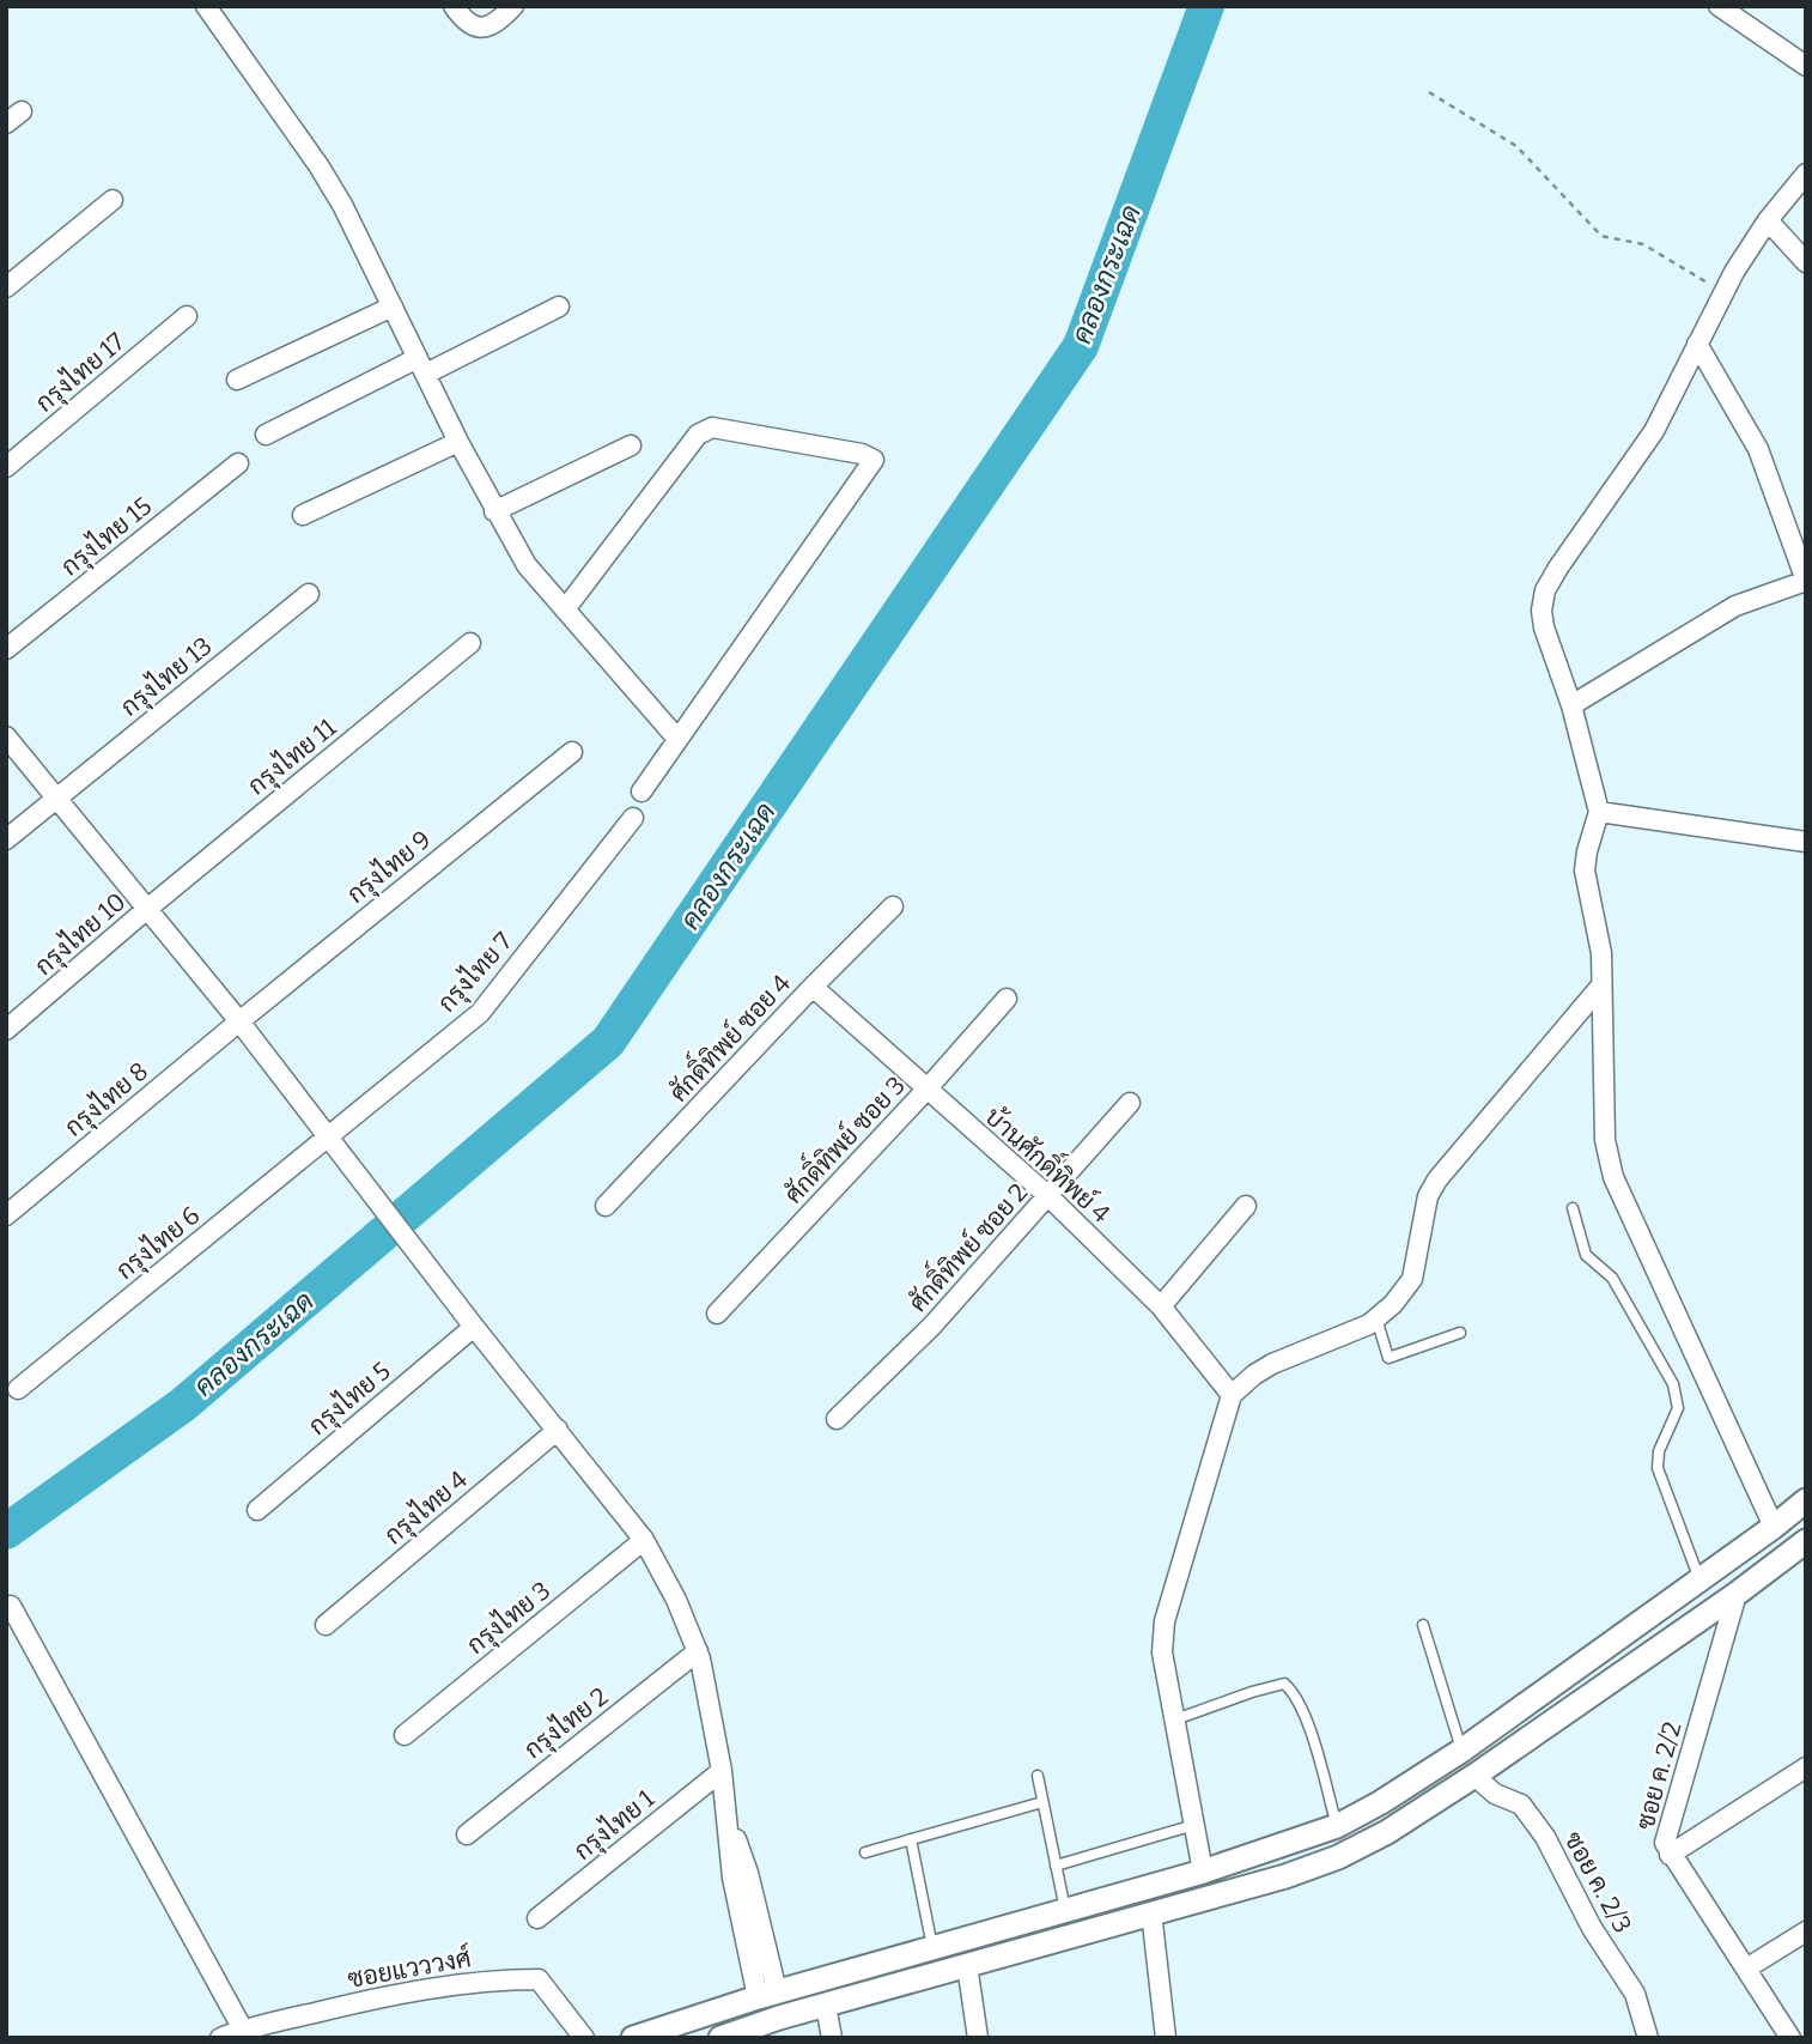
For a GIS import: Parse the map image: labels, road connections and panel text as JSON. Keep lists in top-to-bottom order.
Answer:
{
  "streets": {
    "street": [
      "กรุงไทย 17",
      "กรุงไทย 15",
      "กรุงไทย 13",
      "กรุงไทย 11",
      "กรุงไทย 9",
      "กรุงไทย 10",
      "กรุงไทย 7",
      "ศักดิ์ทิพย์ ซอย 4",
      "กรุงไทย 8",
      "ศักดิ์ทิพย์ ซอย 3",
      "บ้านศักดิ์ทิพย์ 4",
      "กรุงไทย 6",
      "ศักดิ์ทิพย์ ซอย 2",
      "กรุงไทย 5",
      "กรุงไทย 4",
      "กรุงไทย 3",
      "กรุงไทย 2",
      "ซอย ค. 2/2",
      "กรุงไทย 1",
      "ซอย ค. 2/3",
      "ซอยแวววงศ์"
    ]
  },
  "crossings": [
    ["กรุงไทย 11", "กรุงไทย 10"],
    ["กรุงไทย 9", "กรุงไทย 8"],
    ["กรุงไทย 7", "กรุงไทย 6"],
    ["ศักดิ์ทิพย์ ซอย 4", "บ้านศักดิ์ทิพย์ 4"],
    ["ศักดิ์ทิพย์ ซอย 3", "บ้านศักดิ์ทิพย์ 4"],
    ["บ้านศักดิ์ทิพย์ 4", "ศักดิ์ทิพย์ ซอย 2"]
  ],
  "water": ["คลองกระเฉด"]
}
